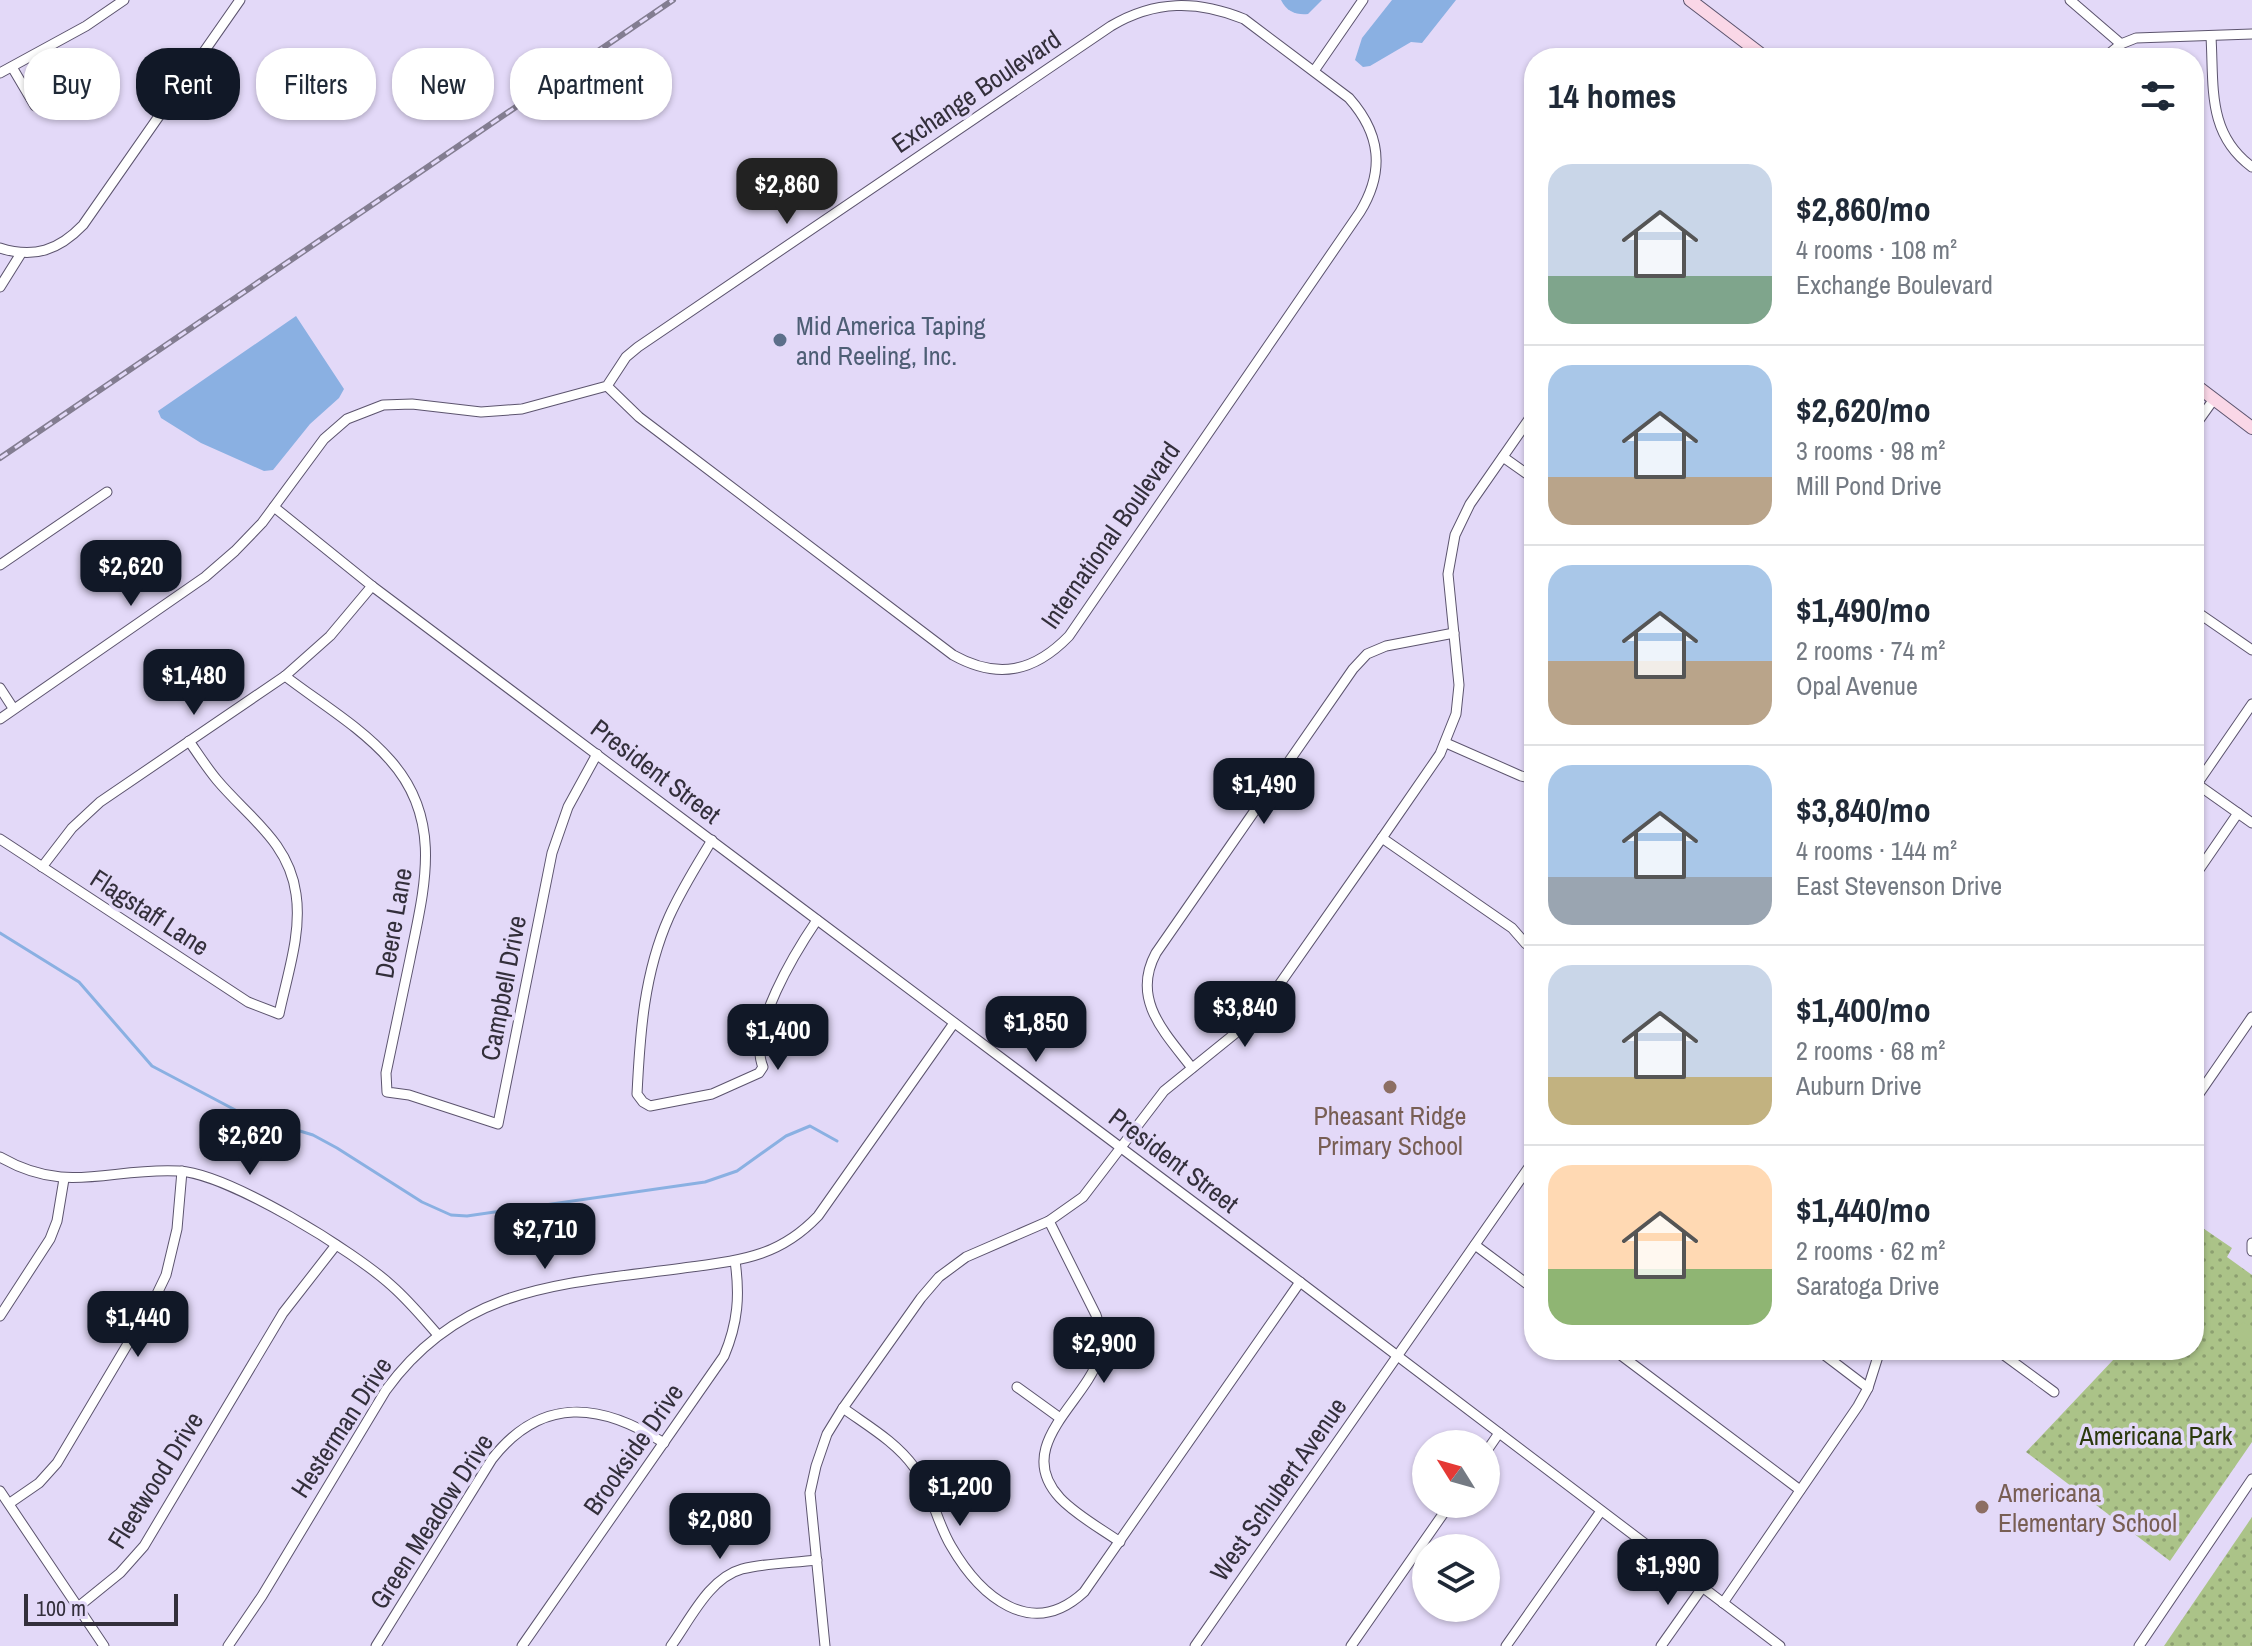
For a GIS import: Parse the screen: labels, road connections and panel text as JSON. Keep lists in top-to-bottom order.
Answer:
{
  "streets": {
    "street": [
      "Exchange Boulevard",
      "International Boulevard",
      "President Street",
      "Flagstaff Lane",
      "Deere Lane",
      "Campbell Drive",
      "Hesterman Drive",
      "Brookside Drive",
      "Fleetwood Drive",
      "West Schubert Avenue",
      "Green Meadow Drive"
    ]
  },
  "crossings": [
    ["Exchange Boulevard", "International Boulevard"],
    ["President Street", "Campbell Drive"],
    ["President Street", "Hesterman Drive"],
    ["President Street", "West Schubert Avenue"],
    ["Deere Lane", "Campbell Drive"],
    ["Hesterman Drive", "Brookside Drive"],
    ["Brookside Drive", "Green Meadow Drive"]
  ],
  "parks": ["Americana Park"],
  "places": ["Mid America Taping and Reeling, Inc.", "Pheasant Ridge Primary School", "Americana Elementary School"],
  "scale_bar": "100 m",
  "north": "top left",
  "page": {
    "chip": [
      "Buy",
      "Rent",
      "Filters",
      "New",
      "Apartment"
    ],
    "heading": "14 homes",
    "list": [
      {
        "name": "$2,860/mo",
        "note": "4 rooms · 108 m² · Exchange Boulevard"
      },
      {
        "name": "$2,620/mo",
        "note": "3 rooms · 98 m² · Mill Pond Drive"
      },
      {
        "name": "$1,490/mo",
        "note": "2 rooms · 74 m² · Opal Avenue"
      },
      {
        "name": "$3,840/mo",
        "note": "4 rooms · 144 m² · East Stevenson Drive"
      },
      {
        "name": "$1,400/mo",
        "note": "2 rooms · 68 m² · Auburn Drive"
      },
      {
        "name": "$1,440/mo",
        "note": "2 rooms · 62 m² · Saratoga Drive"
      }
    ],
    "price": [
      "$2,860",
      "$2,620",
      "$1,480",
      "$1,490",
      "$3,840",
      "$1,850",
      "$1,400",
      "$2,620",
      "$2,710",
      "$1,440",
      "$2,900",
      "$1,200",
      "$2,080",
      "$1,990"
    ],
    "scale": "100 m"
  }
}
